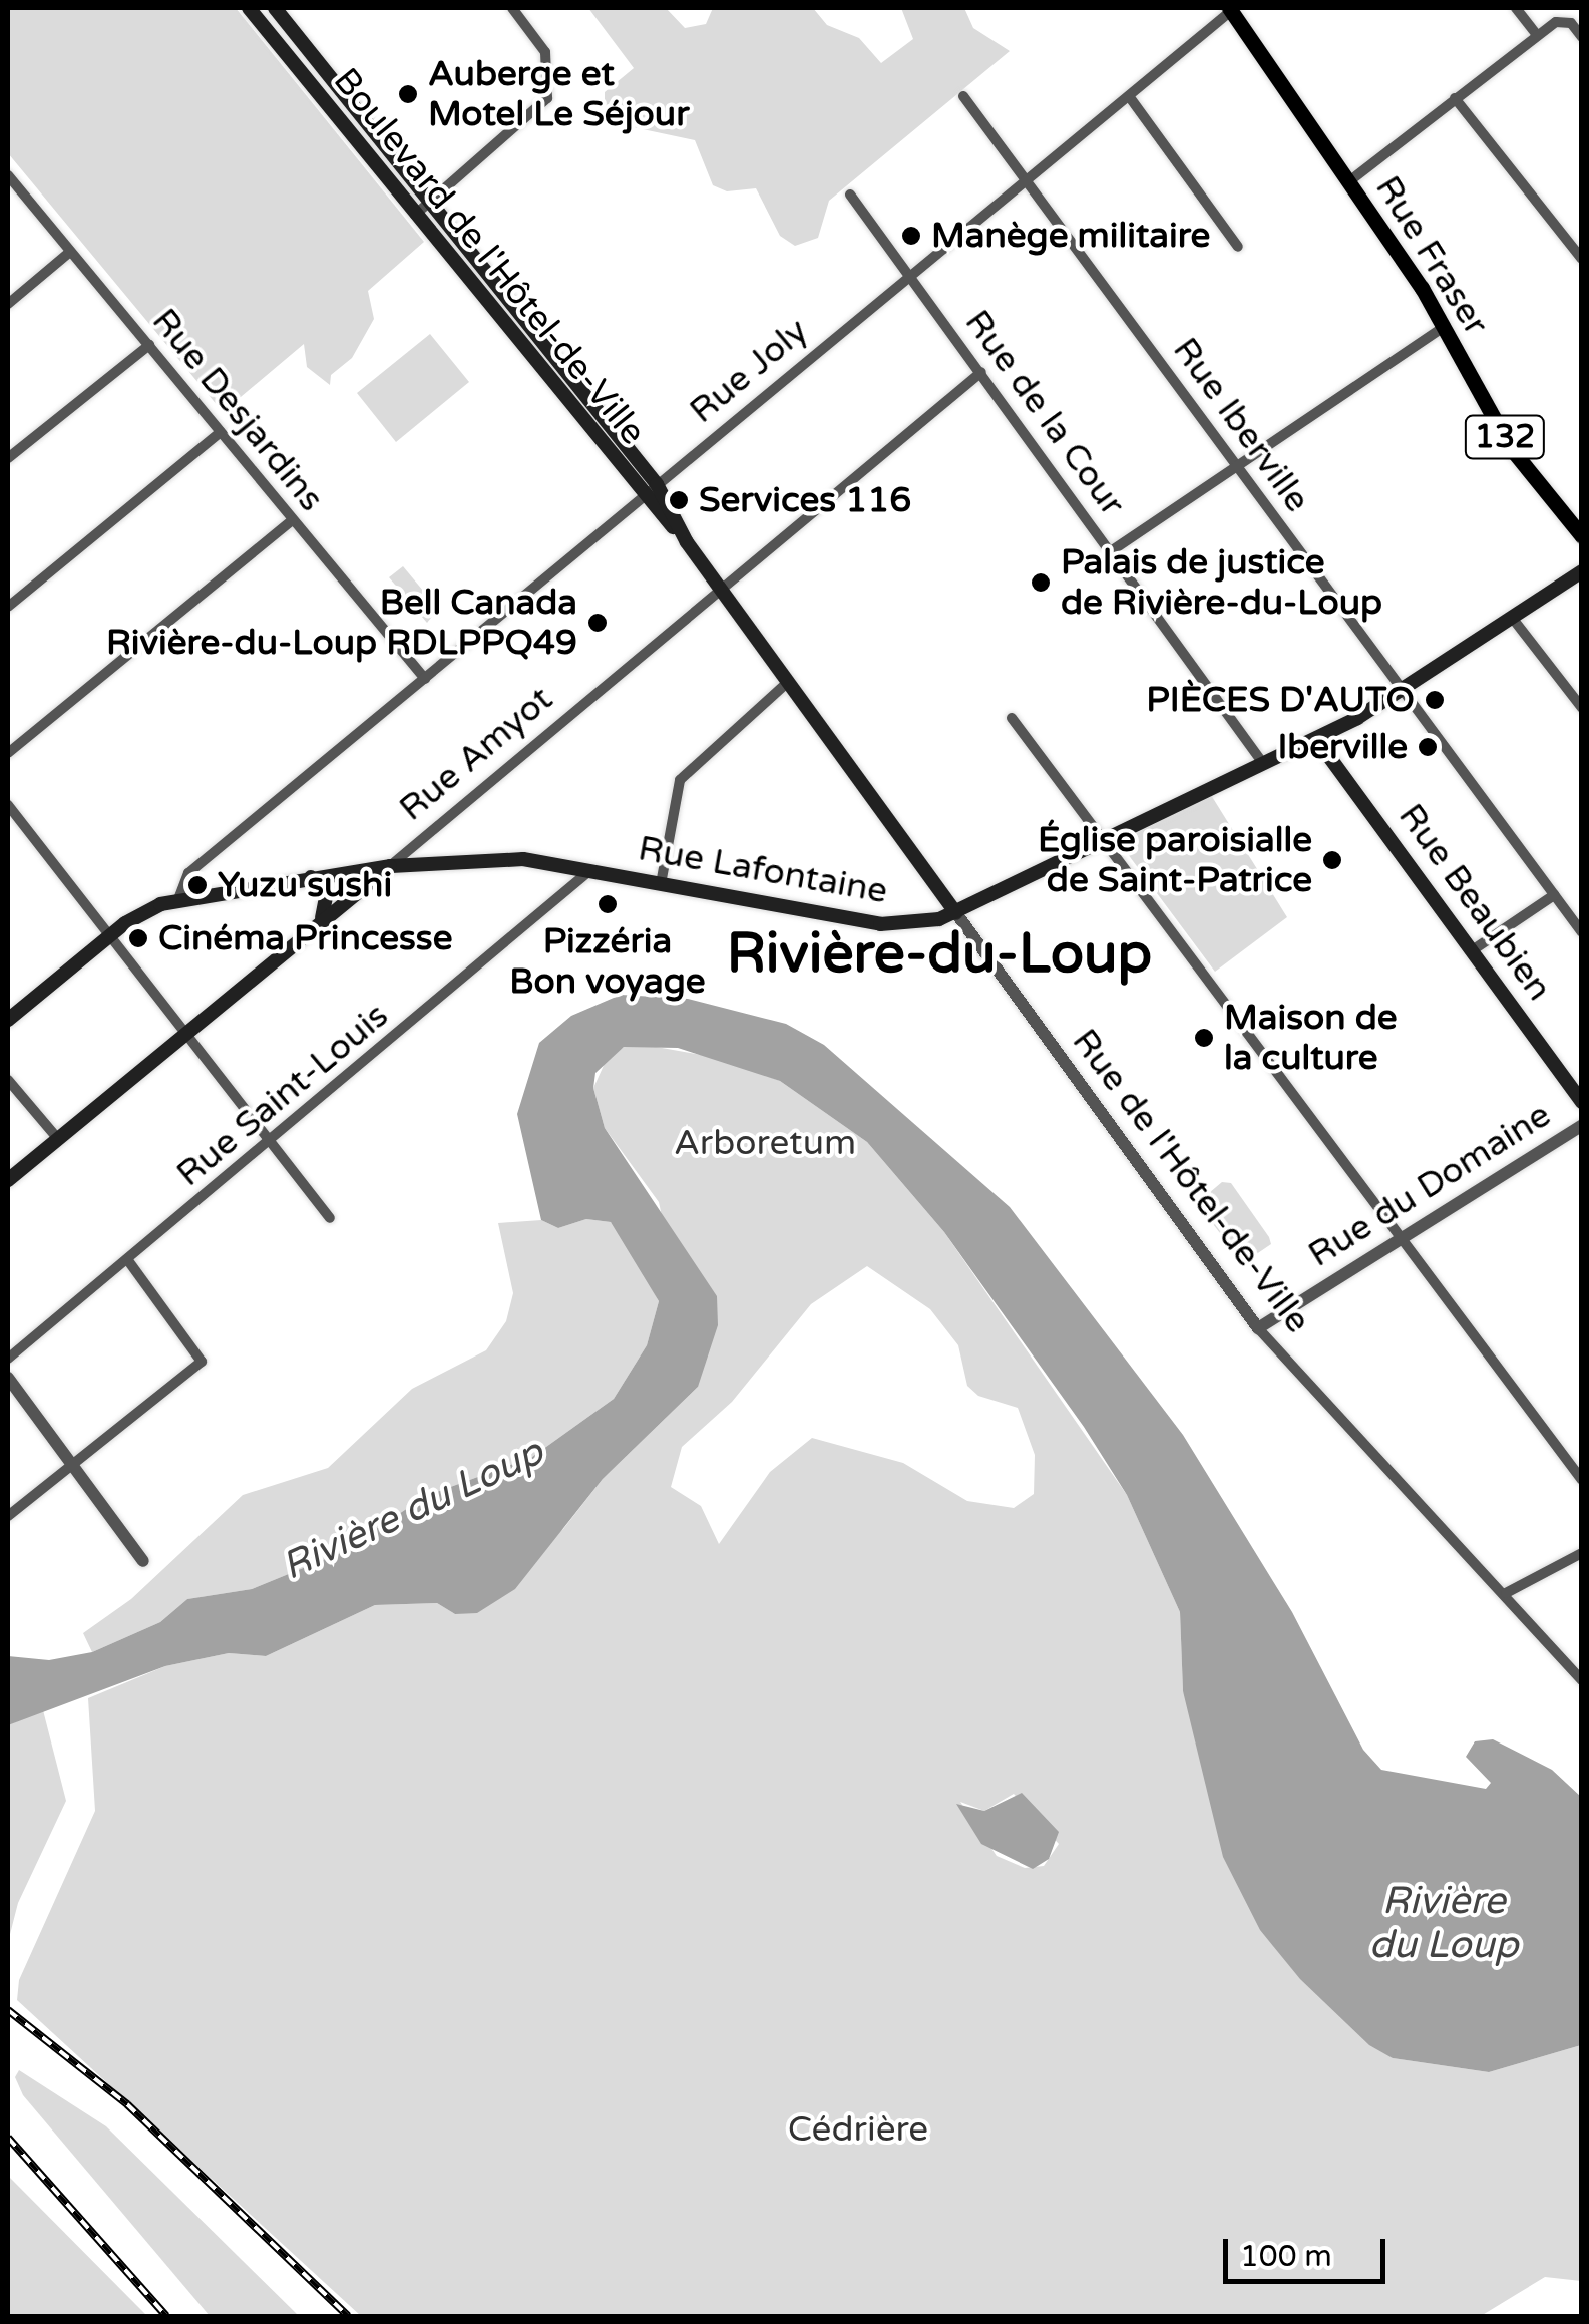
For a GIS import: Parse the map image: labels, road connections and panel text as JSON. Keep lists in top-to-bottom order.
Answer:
{
  "streets": {
    "main road": [
      "Rue Fraser",
      "Boulevard de l'Hôtel-de-Ville",
      "132",
      "Rue Amyot",
      "Rue Lafontaine",
      "Rue Beaubien",
      "Rue de l'Hôtel-de-Ville"
    ],
    "street": [
      "Rue Joly",
      "Rue Desjardins",
      "Rue de la Cour",
      "Rue Iberville",
      "Rue Saint-Louis",
      "Rue du Domaine"
    ]
  },
  "crossings": [
    ["Rue Fraser", "Rue Joly"],
    ["Boulevard de l'Hôtel-de-Ville", "Rue Joly"],
    ["Boulevard de l'Hôtel-de-Ville", "Rue Amyot"],
    ["Boulevard de l'Hôtel-de-Ville", "Rue de l'Hôtel-de-Ville"],
    ["Rue Joly", "Rue Desjardins"],
    ["Rue Joly", "Rue de la Cour"],
    ["Rue Joly", "Rue Iberville"],
    ["Rue Joly", "Rue Lafontaine"],
    ["Rue de la Cour", "Rue Amyot"],
    ["Rue de la Cour", "Rue Lafontaine"],
    ["Rue Iberville", "Rue Lafontaine"],
    ["Rue Amyot", "Rue Lafontaine"],
    ["Rue Amyot", "Rue de l'Hôtel-de-Ville"],
    ["Rue Lafontaine", "Rue Beaubien"],
    ["Rue Lafontaine", "Rue Saint-Louis"],
    ["Rue Lafontaine", "Rue de l'Hôtel-de-Ville"],
    ["Rue de l'Hôtel-de-Ville", "Rue du Domaine"]
  ],
  "districts": ["Rivière-du-Loup"],
  "water": ["Rivière du Loup"],
  "parks": ["Arboretum", "Cédrière"],
  "places": [
    "Auberge et Motel Le Séjour",
    "Manège militaire",
    "Services 116",
    "Palais de justice de Rivière-du-Loup",
    "Bell Canada Rivière-du-Loup RDLPPQ49",
    "PIÈCES D'AUTO",
    "Iberville",
    "Église paroisialle de Saint-Patrice",
    "Yuzu sushi",
    "Pizzéria Bon voyage",
    "Cinéma Princesse",
    "Maison de la culture"
  ],
  "scale_bar": "100 m"
}
